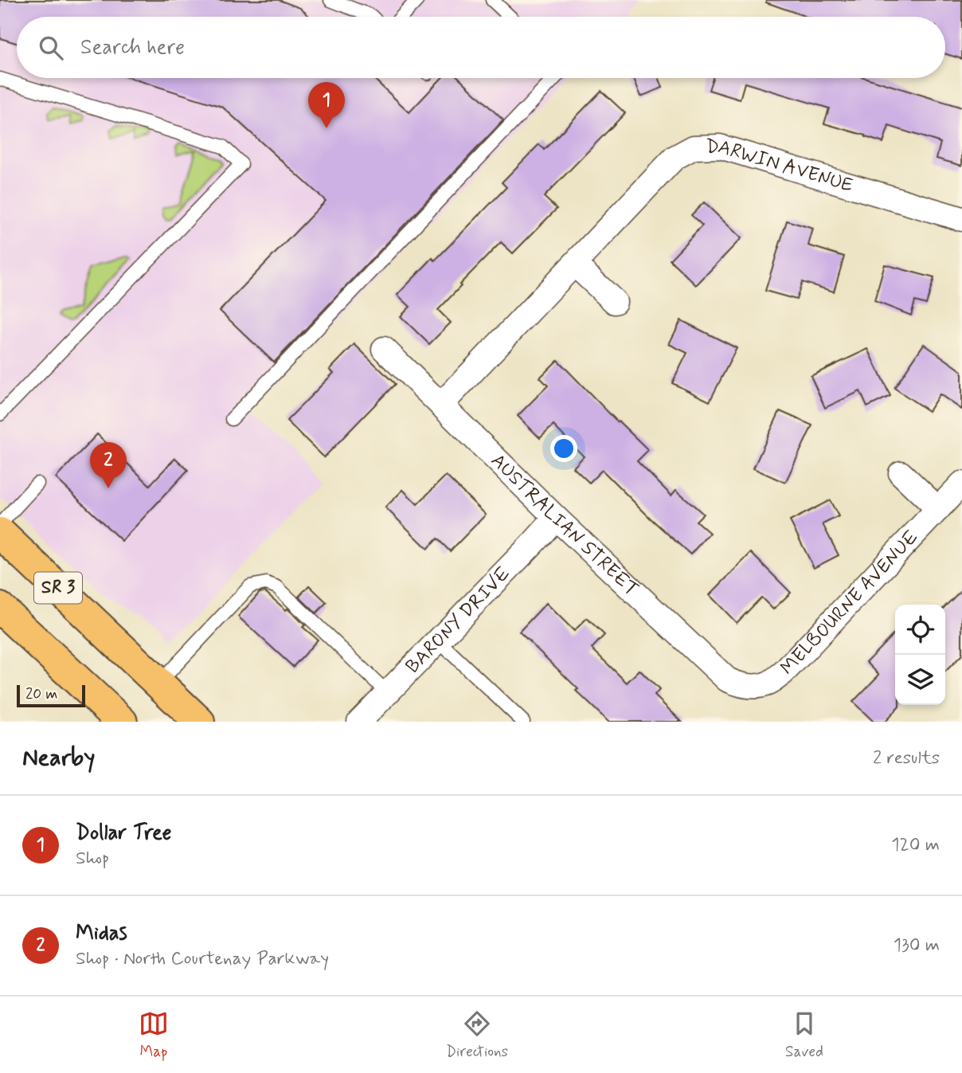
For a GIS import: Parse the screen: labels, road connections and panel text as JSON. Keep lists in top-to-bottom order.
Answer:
{
  "streets": {
    "main road": ["SR 3"],
    "street": [
      "DARWIN AVENUE",
      "AUSTRALIAN STREET",
      "MELBOURNE AVENUE",
      "BARONY DRIVE"
    ]
  },
  "crossings": [
    ["DARWIN AVENUE", "AUSTRALIAN STREET"],
    ["AUSTRALIAN STREET", "MELBOURNE AVENUE"],
    ["AUSTRALIAN STREET", "BARONY DRIVE"]
  ],
  "scale_bar": "20 m",
  "page": {
    "search": "Search here",
    "pins": ["1", "2"],
    "scale": "20 m",
    "heading": ["Nearby", "2 results"],
    "list": [
      {
        "mark": "1",
        "name": "Dollar Tree",
        "note": "Shop",
        "value": "120 m"
      },
      {
        "mark": "2",
        "name": "Midas",
        "note": "Shop · North Courtenay Parkway",
        "value": "130 m"
      }
    ],
    "nav": ["Map", "Directions", "Saved"]
  }
}
